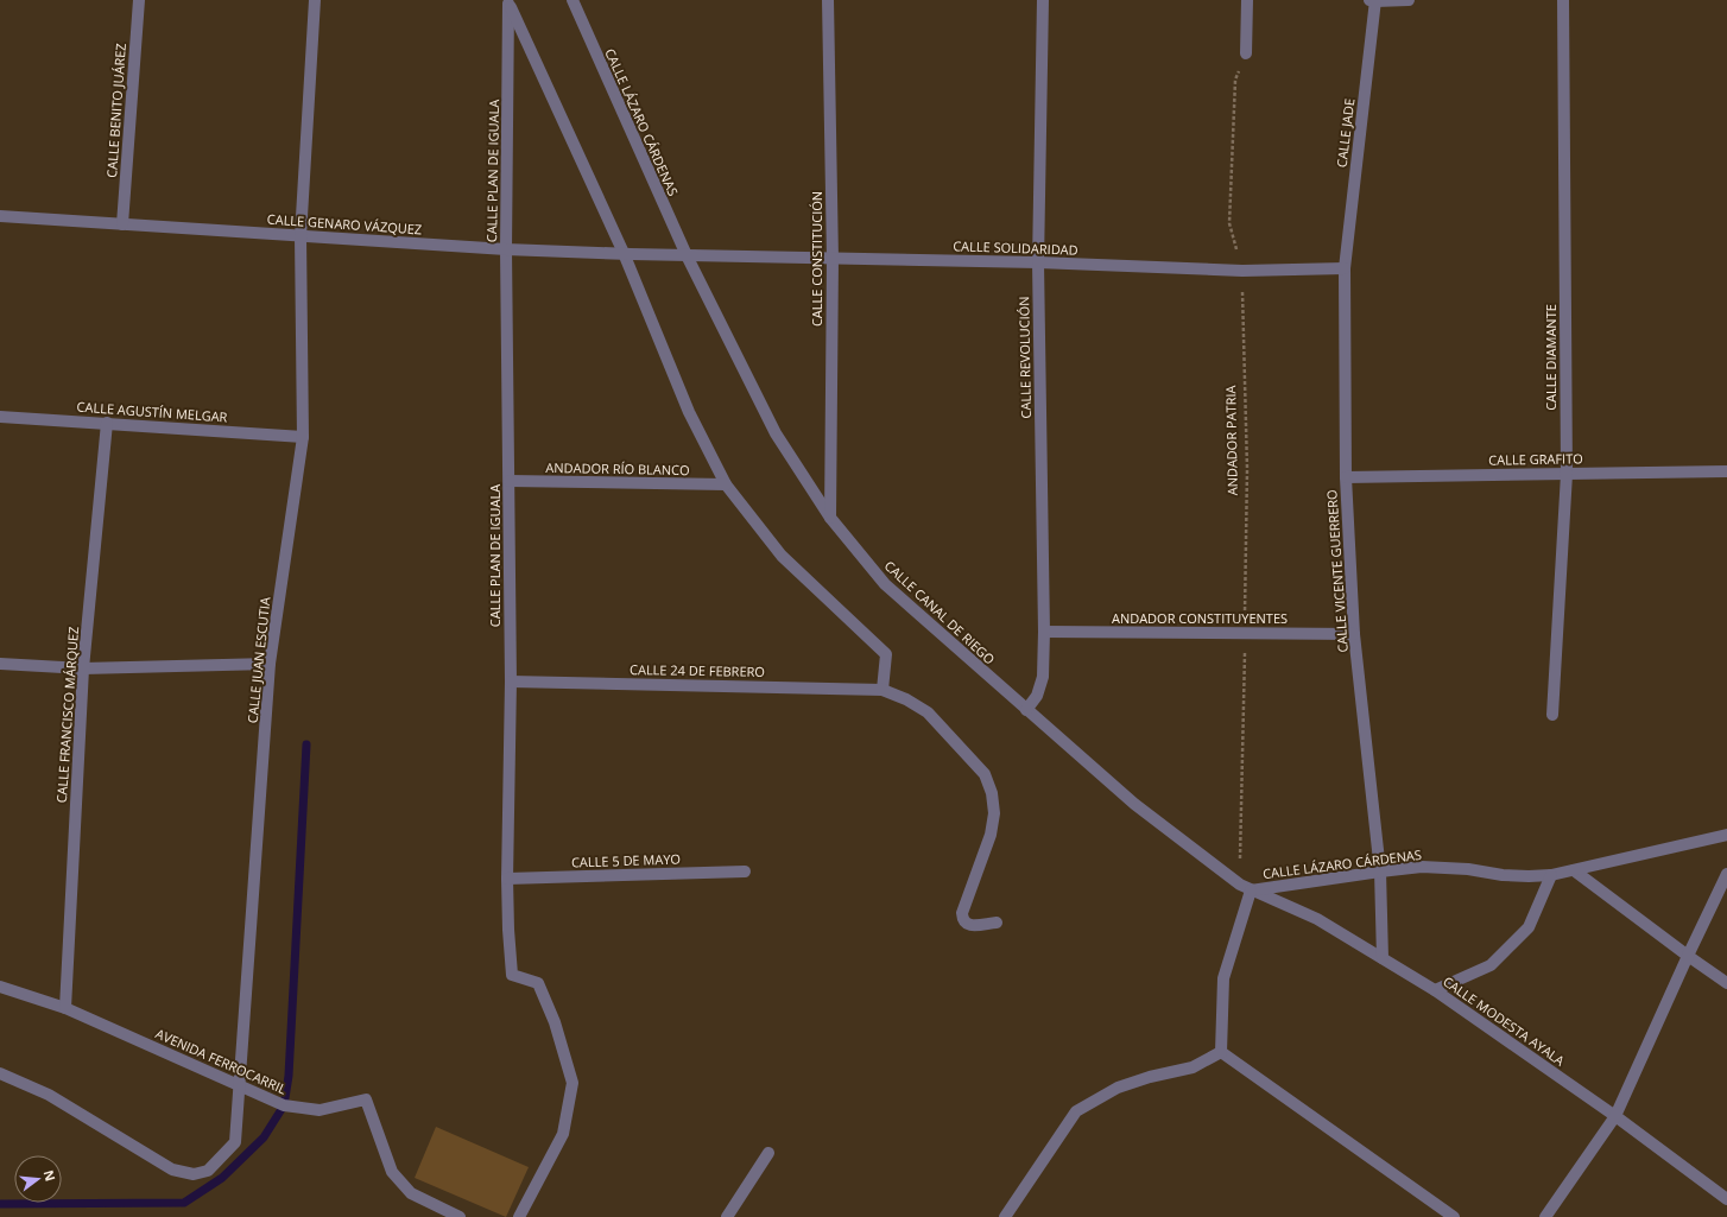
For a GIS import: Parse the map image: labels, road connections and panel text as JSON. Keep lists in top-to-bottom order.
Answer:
{
  "streets": {
    "street": [
      "CALLE BENITO JUÁREZ",
      "CALLE LÁZARO CÁRDENAS",
      "CALLE JADE",
      "CALLE PLAN DE IGUALA",
      "CALLE GENARO VÁZQUEZ",
      "CALLE SOLIDARIDAD",
      "CALLE CONSTITUCIÓN",
      "CALLE REVOLUCIÓN",
      "CALLE DIAMANTE",
      "CALLE AGUSTÍN MELGAR",
      "CALLE GRAFITO",
      "ANDADOR RÍO BLANCO",
      "CALLE VICENTE GUERRERO",
      "CALLE CANAL DE RIEGO",
      "ANDADOR CONSTITUYENTES",
      "CALLE JUAN ESCUTIA",
      "CALLE 24 DE FEBRERO",
      "CALLE FRANCISCO MÁRQUEZ",
      "CALLE 5 DE MAYO",
      "CALLE MODESTA AYALA",
      "AVENIDA FERROCARRIL"
    ],
    "path": ["ANDADOR PATRIA"]
  },
  "crossings": [
    ["CALLE BENITO JUÁREZ", "CALLE GENARO VÁZQUEZ"],
    ["CALLE LÁZARO CÁRDENAS", "CALLE GENARO VÁZQUEZ"],
    ["CALLE LÁZARO CÁRDENAS", "CALLE SOLIDARIDAD"],
    ["CALLE LÁZARO CÁRDENAS", "ANDADOR PATRIA"],
    ["CALLE LÁZARO CÁRDENAS", "CALLE VICENTE GUERRERO"],
    ["CALLE LÁZARO CÁRDENAS", "CALLE CANAL DE RIEGO"],
    ["CALLE LÁZARO CÁRDENAS", "CALLE MODESTA AYALA"],
    ["CALLE JADE", "CALLE SOLIDARIDAD"],
    ["CALLE JADE", "CALLE VICENTE GUERRERO"],
    ["CALLE PLAN DE IGUALA", "CALLE GENARO VÁZQUEZ"],
    ["CALLE PLAN DE IGUALA", "ANDADOR RÍO BLANCO"],
    ["CALLE PLAN DE IGUALA", "CALLE 24 DE FEBRERO"],
    ["CALLE PLAN DE IGUALA", "CALLE 5 DE MAYO"],
    ["CALLE GENARO VÁZQUEZ", "CALLE SOLIDARIDAD"],
    ["CALLE GENARO VÁZQUEZ", "CALLE CANAL DE RIEGO"],
    ["CALLE GENARO VÁZQUEZ", "CALLE JUAN ESCUTIA"],
    ["CALLE SOLIDARIDAD", "CALLE CONSTITUCIÓN"],
    ["CALLE SOLIDARIDAD", "CALLE REVOLUCIÓN"],
    ["CALLE SOLIDARIDAD", "ANDADOR PATRIA"],
    ["CALLE SOLIDARIDAD", "CALLE VICENTE GUERRERO"],
    ["CALLE SOLIDARIDAD", "CALLE CANAL DE RIEGO"],
    ["CALLE CONSTITUCIÓN", "CALLE CANAL DE RIEGO"],
    ["CALLE REVOLUCIÓN", "CALLE CANAL DE RIEGO"],
    ["CALLE REVOLUCIÓN", "ANDADOR CONSTITUYENTES"],
    ["CALLE DIAMANTE", "CALLE GRAFITO"],
    ["CALLE AGUSTÍN MELGAR", "CALLE JUAN ESCUTIA"],
    ["CALLE AGUSTÍN MELGAR", "CALLE FRANCISCO MÁRQUEZ"],
    ["ANDADOR PATRIA", "CALLE CANAL DE RIEGO"],
    ["ANDADOR PATRIA", "ANDADOR CONSTITUYENTES"],
    ["ANDADOR PATRIA", "CALLE MODESTA AYALA"],
    ["CALLE GRAFITO", "CALLE VICENTE GUERRERO"],
    ["CALLE VICENTE GUERRERO", "ANDADOR CONSTITUYENTES"],
    ["CALLE VICENTE GUERRERO", "CALLE MODESTA AYALA"],
    ["CALLE CANAL DE RIEGO", "CALLE MODESTA AYALA"],
    ["CALLE JUAN ESCUTIA", "AVENIDA FERROCARRIL"],
    ["CALLE FRANCISCO MÁRQUEZ", "AVENIDA FERROCARRIL"]
  ],
  "north": "right"
}
